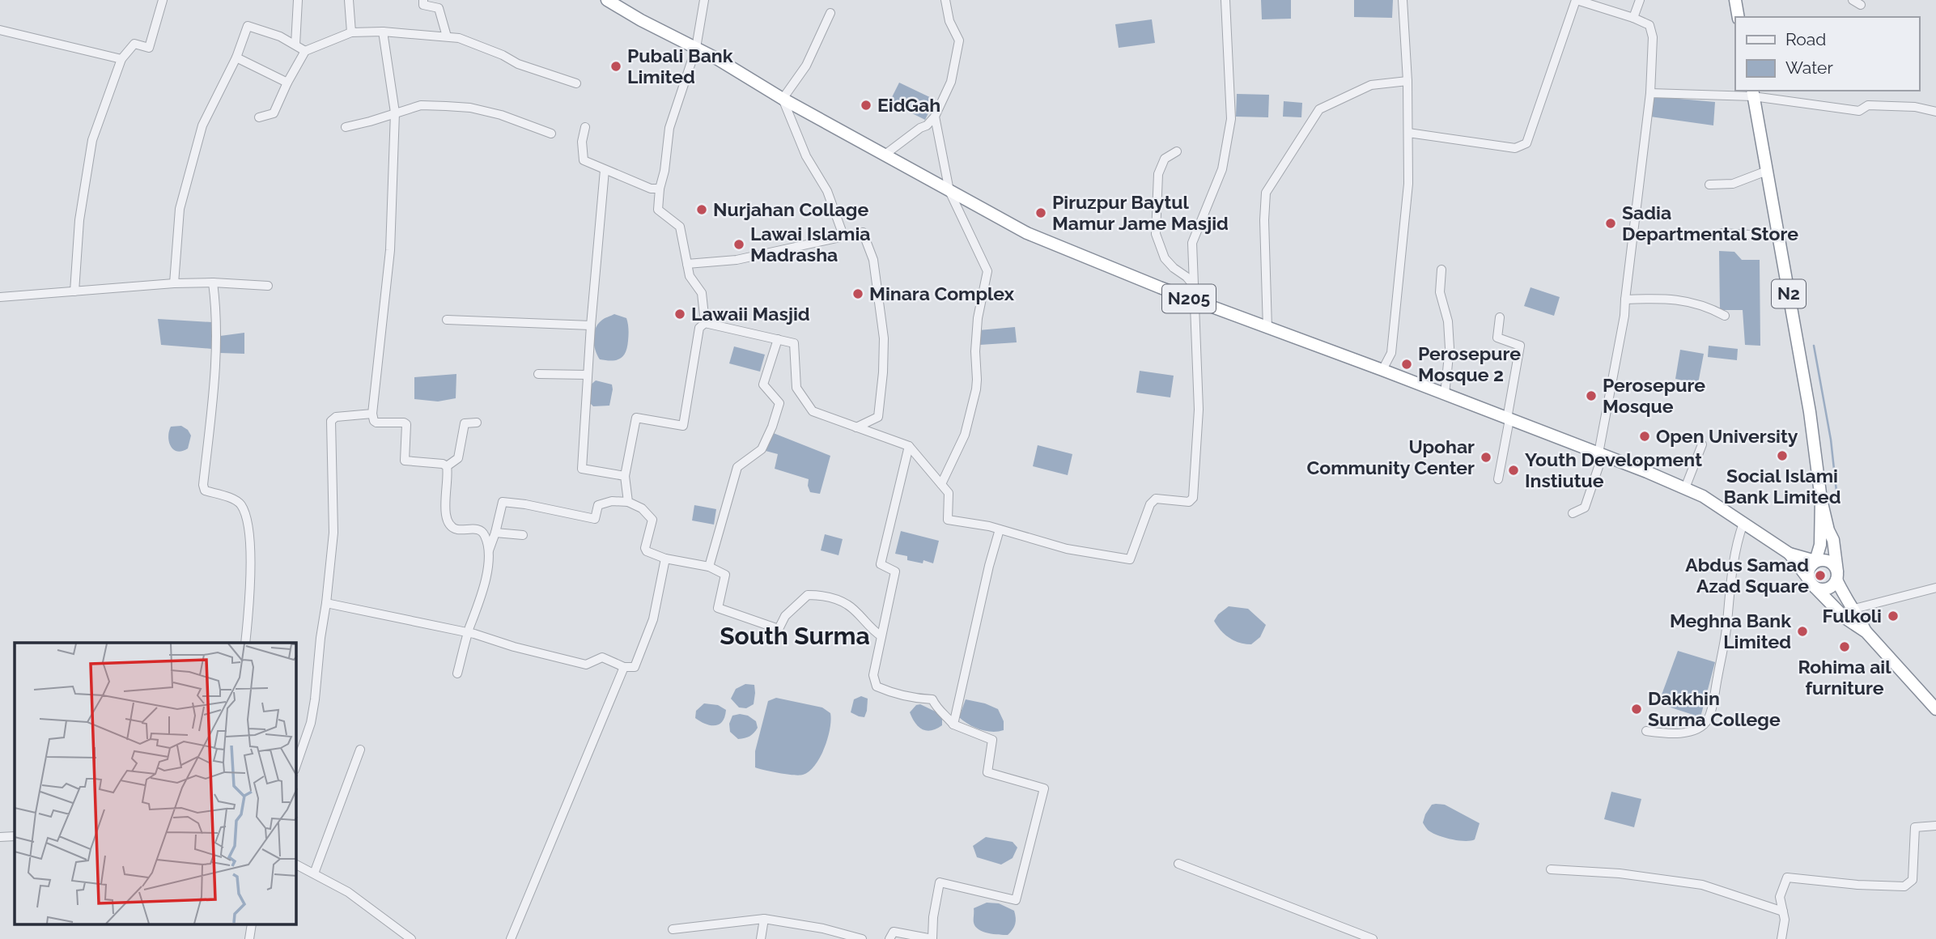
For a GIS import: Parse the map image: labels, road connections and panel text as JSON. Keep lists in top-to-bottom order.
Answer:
{
  "streets": {
    "highway": ["N2", "N205"]
  },
  "crossings": [
    ["N2", "N205"]
  ],
  "districts": ["South Surma"],
  "places": [
    "Pubali Bank Limited",
    "EidGah",
    "Nurjahan Collage",
    "Piruzpur Baytul Mamur Jame Masjid",
    "Sadia Departmental Store",
    "Lawai Islamia Madrasha",
    "Minara Complex",
    "Lawaii Masjid",
    "Perosepure Mosque 2",
    "Perosepure Mosque",
    "Open University",
    "Social Islami Bank Limited",
    "Upohar Community Center",
    "Youth Development Instiutue",
    "Abdus Samad Azad Square",
    "Fulkoli",
    "Meghna Bank Limited",
    "Rohima ail furniture",
    "Dakkhin Surma College"
  ],
  "legend": ["Road", "Water"]
}
